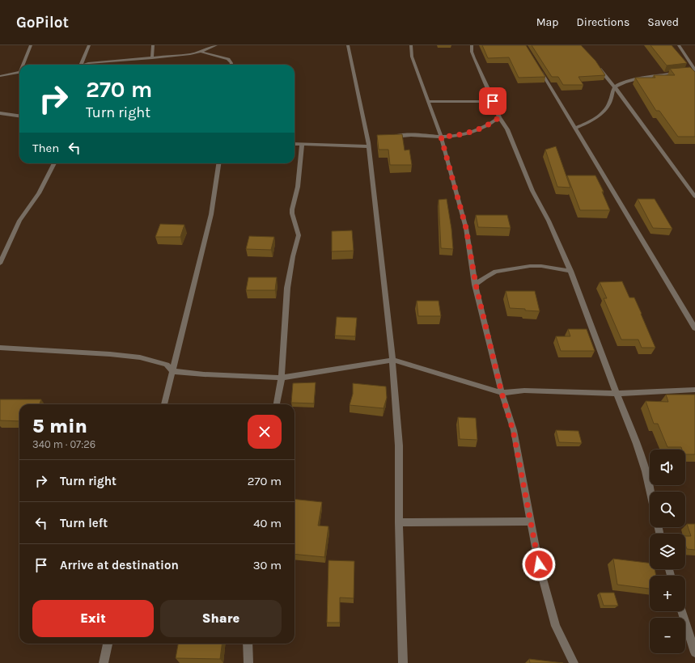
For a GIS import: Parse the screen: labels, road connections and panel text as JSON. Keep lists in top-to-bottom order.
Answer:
{
  "page": {
    "header": "GoPilot",
    "nav": ["Map", "Directions", "Saved"],
    "turn": ["270 m", "Turn right"],
    "then": "Then",
    "heading": ["5 min", "340 m · 07:26"],
    "map_buttons": ["+", "−"],
    "list": [
      {
        "name": "Turn right",
        "value": "270 m"
      },
      {
        "name": "Turn left",
        "value": "40 m"
      },
      {
        "name": "Arrive at destination",
        "value": "30 m"
      }
    ],
    "buttons": ["Exit", "Share"]
  }
}
